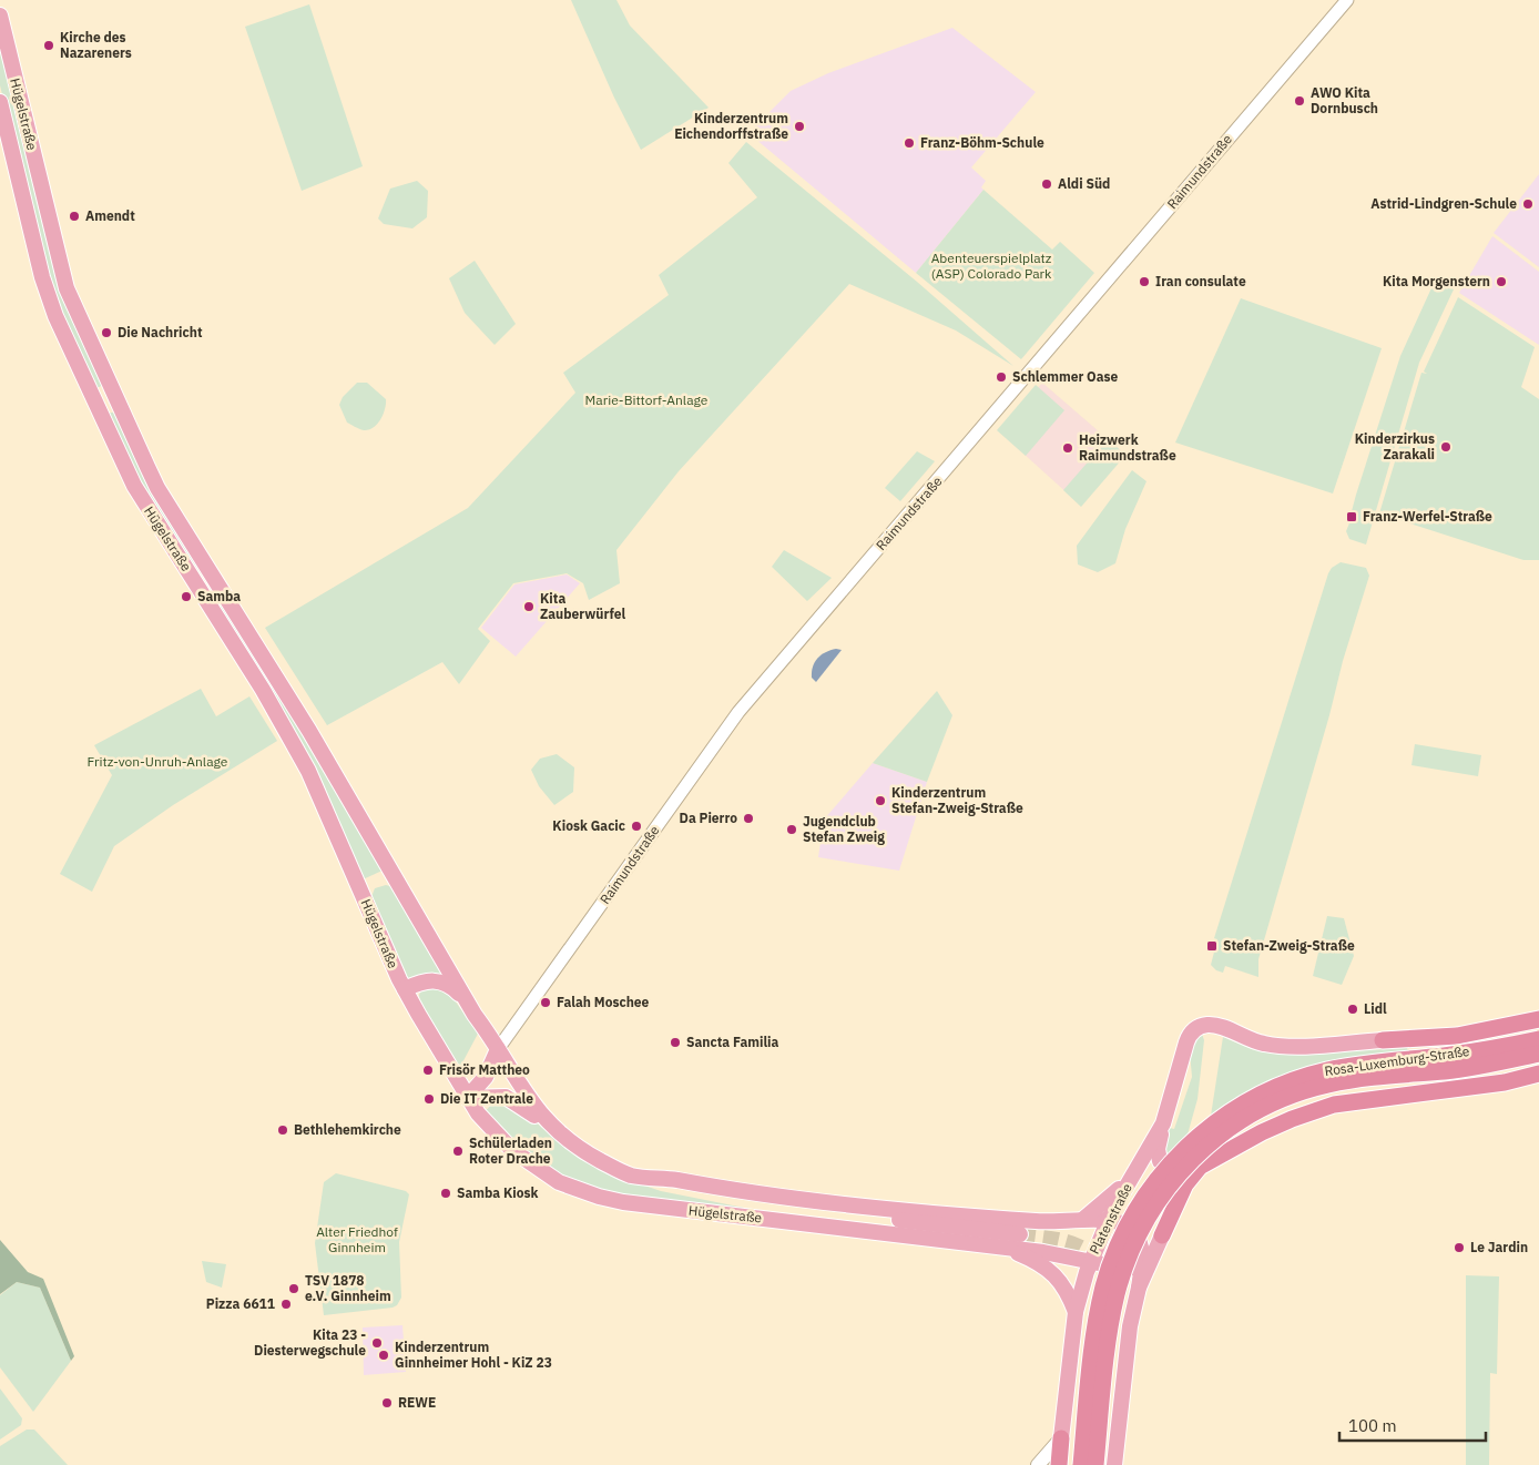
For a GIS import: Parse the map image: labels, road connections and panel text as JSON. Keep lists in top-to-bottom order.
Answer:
{
  "streets": {
    "highway": ["Rosa-Luxemburg-Straße"],
    "main road": ["Hügelstraße", "Platenstraße"],
    "street": ["Raimundstraße"]
  },
  "crossings": [
    ["Hügelstraße", "Raimundstraße"],
    ["Hügelstraße", "Platenstraße"],
    ["Rosa-Luxemburg-Straße", "Platenstraße"]
  ],
  "parks": [
    "Abenteuerspielplatz (ASP) Colorado Park",
    "Marie-Bittorf-Anlage",
    "Fritz-von-Unruh-Anlage",
    "Alter Friedhof Ginnheim"
  ],
  "places": {
    "other": [
      "Kirche des Nazareners",
      "AWO Kita Dornbusch",
      "Kinderzentrum Eichendorffstraße",
      "Franz-Böhm-Schule",
      "Aldi Süd",
      "Astrid-Lindgren-Schule",
      "Amendt",
      "Iran consulate",
      "Kita Morgenstern",
      "Die Nachricht",
      "Schlemmer Oase",
      "Kinderzirkus Zarakali",
      "Heizwerk Raimundstraße",
      "Samba",
      "Kita Zauberwürfel",
      "Kinderzentrum Stefan-Zweig-Straße",
      "Da Pierro",
      "Kiosk Gacic",
      "Jugendclub Stefan Zweig",
      "Falah Moschee",
      "Lidl",
      "Sancta Familia",
      "Frisör Mattheo",
      "Die IT Zentrale",
      "Bethlehemkirche",
      "Schülerladen Roter Drache",
      "Samba Kiosk",
      "Le Jardin",
      "TSV 1878 e.V. Ginnheim",
      "Pizza 6611",
      "Kita 23 - Diesterwegschule",
      "Kinderzentrum Ginnheimer Hohl - KiZ 23",
      "REWE"
    ],
    "transit": ["Franz-Werfel-Straße", "Stefan-Zweig-Straße"]
  },
  "scale_bar": "100 m"
}
